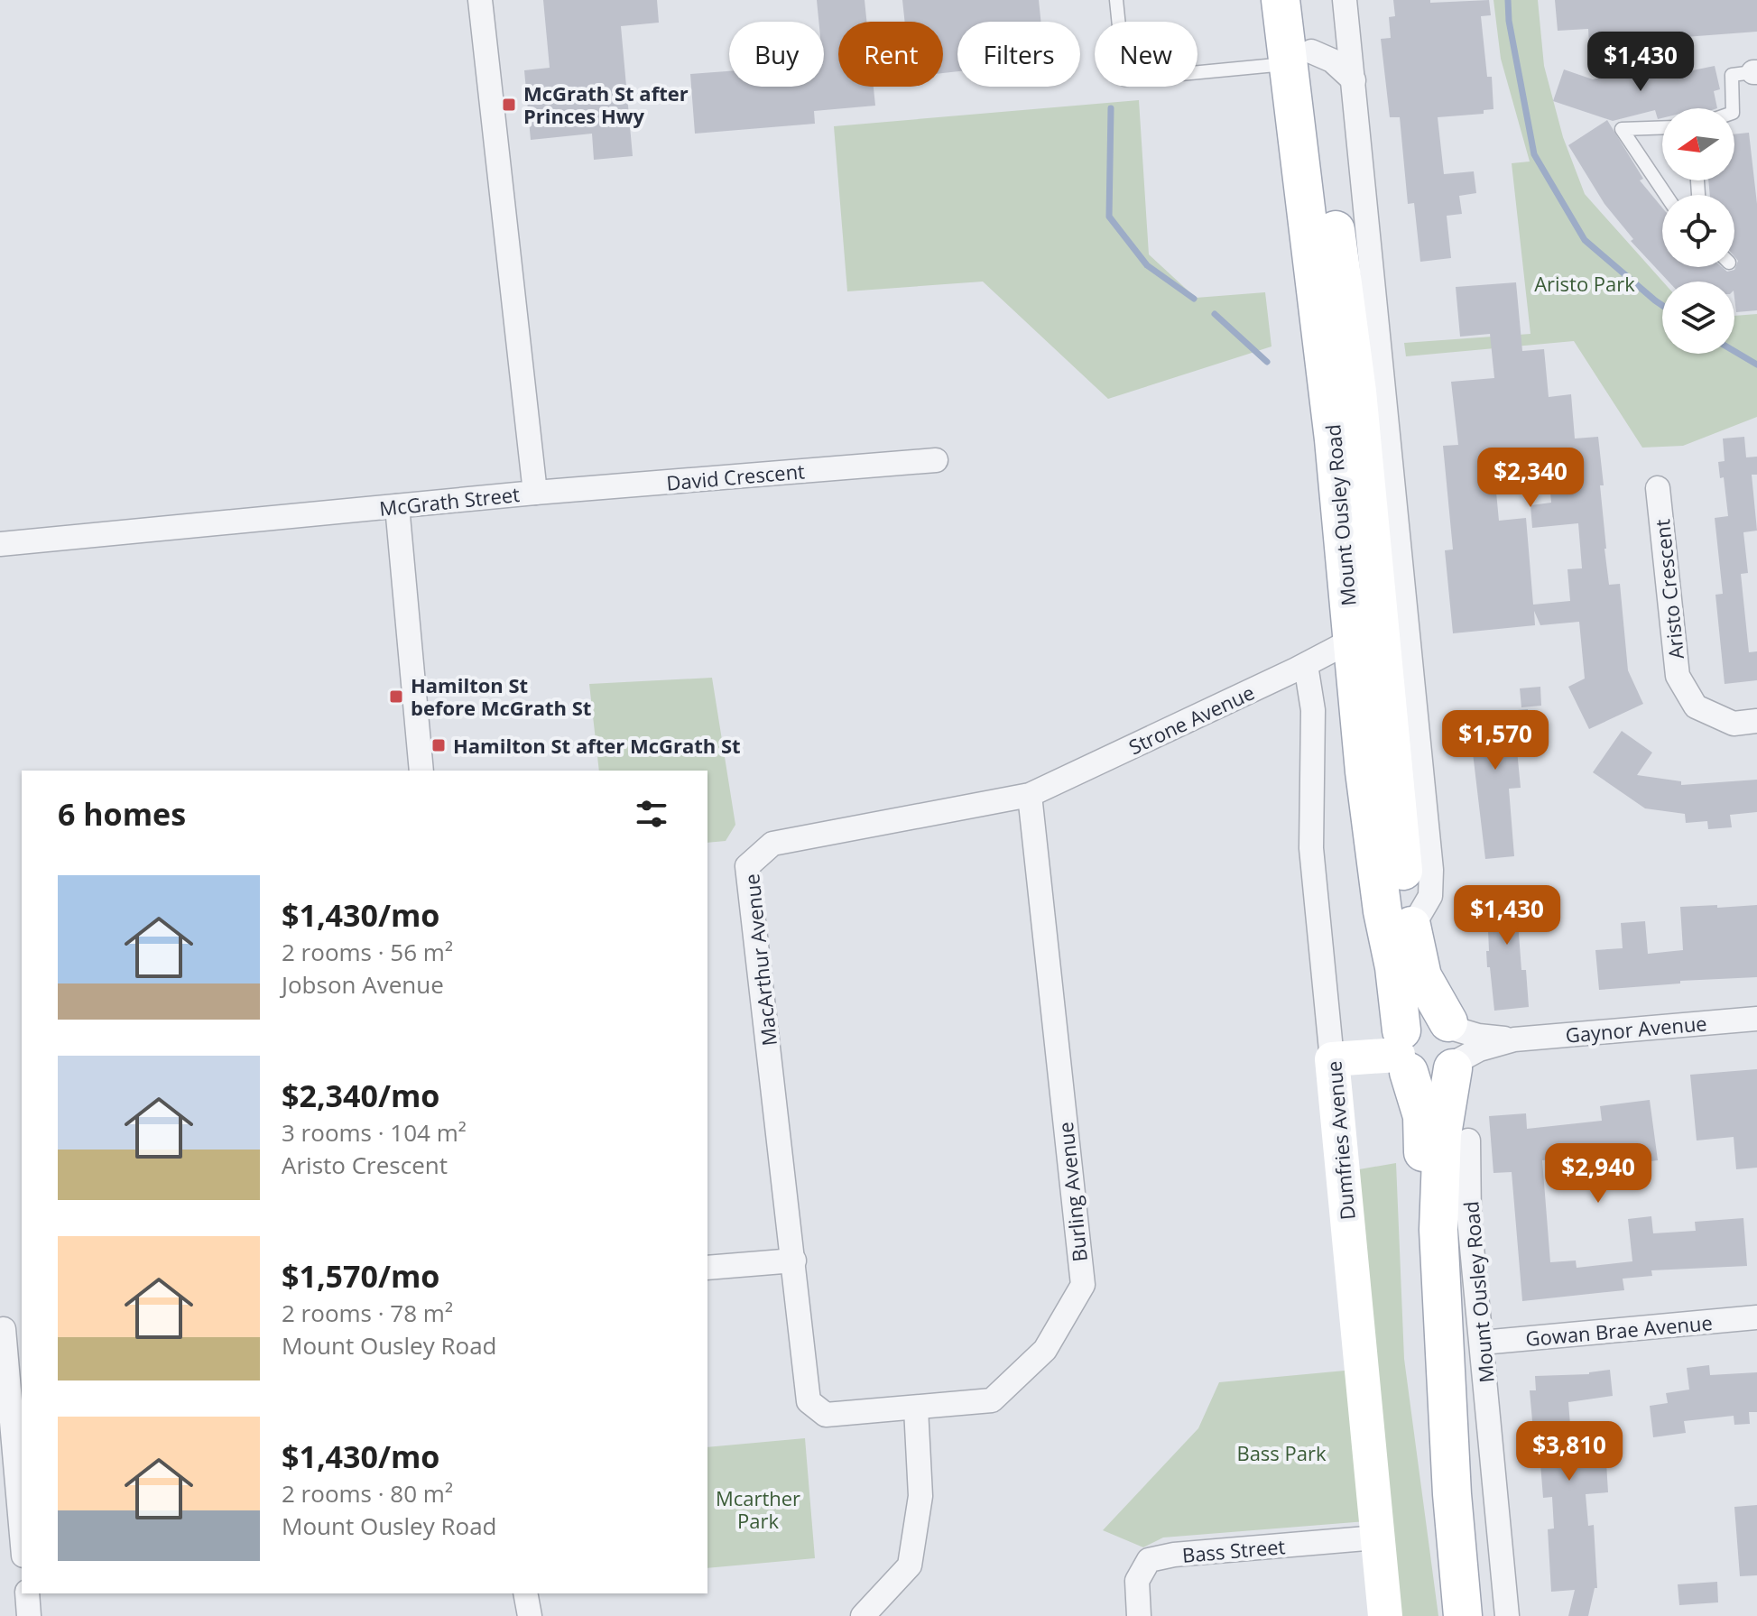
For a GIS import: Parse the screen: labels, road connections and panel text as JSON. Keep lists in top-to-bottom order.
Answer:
{
  "streets": {
    "main road": ["Mount Ousley Road"],
    "street": [
      "David Crescent",
      "McGrath Street",
      "Aristo Crescent",
      "Strone Avenue",
      "MacArthur Avenue",
      "Gaynor Avenue",
      "Dumfries Avenue",
      "Burling Avenue",
      "Gowan Brae Avenue",
      "Bass Street"
    ]
  },
  "crossings": [
    ["David Crescent", "McGrath Street"],
    ["Mount Ousley Road", "Strone Avenue"],
    ["Mount Ousley Road", "Gaynor Avenue"],
    ["Mount Ousley Road", "Gowan Brae Avenue"],
    ["Strone Avenue", "MacArthur Avenue"],
    ["Strone Avenue", "Dumfries Avenue"],
    ["Strone Avenue", "Burling Avenue"],
    ["MacArthur Avenue", "Burling Avenue"],
    ["Dumfries Avenue", "Bass Street"]
  ],
  "parks": ["Aristo Park", "Bass Park", "Mcarther Park"],
  "places": {
    "transit": ["McGrath St after Princes Hwy", "Hamilton St before McGrath St", "Hamilton St after McGrath St"]
  },
  "north": "left",
  "page": {
    "chip": [
      "Buy",
      "Rent",
      "Filters",
      "New"
    ],
    "price": [
      "$1,430",
      "$2,340",
      "$1,570",
      "$1,430",
      "$2,940",
      "$3,810"
    ],
    "heading": "6 homes",
    "list": [
      {
        "name": "$1,430/mo",
        "note": "2 rooms · 56 m² · Jobson Avenue"
      },
      {
        "name": "$2,340/mo",
        "note": "3 rooms · 104 m² · Aristo Crescent"
      },
      {
        "name": "$1,570/mo",
        "note": "2 rooms · 78 m² · Mount Ousley Road"
      },
      {
        "name": "$1,430/mo",
        "note": "2 rooms · 80 m² · Mount Ousley Road"
      }
    ]
  }
}
